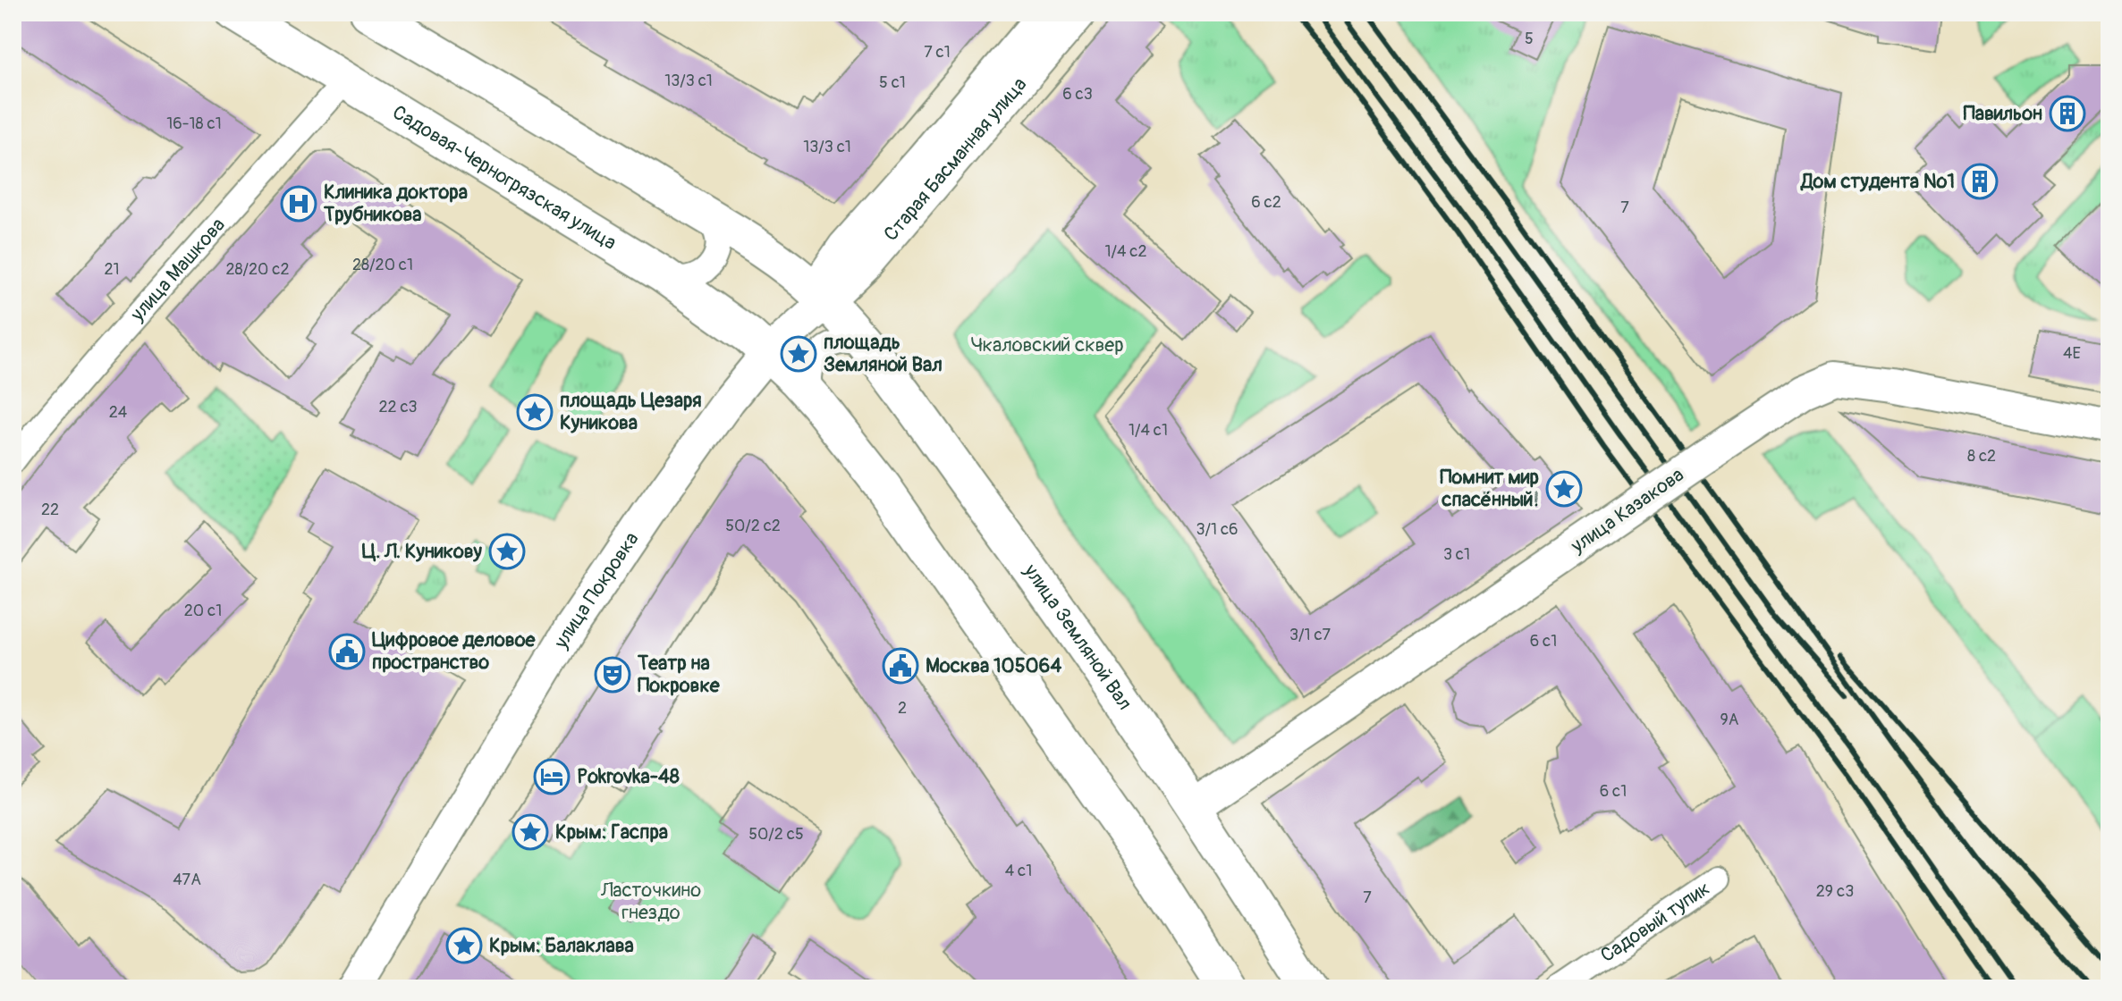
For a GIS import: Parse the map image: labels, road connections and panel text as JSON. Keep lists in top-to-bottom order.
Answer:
{
  "streets": {
    "main road": [
      "Старая Басманная улица",
      "Садовая-Черногрязская улица",
      "улица Казакова",
      "улица Покровка",
      "улица Земляной Вал"
    ],
    "street": ["улица Машкова", "Садовый тупик"]
  },
  "crossings": [
    ["Старая Басманная улица", "улица Земляной Вал"],
    ["Садовая-Черногрязская улица", "улица Машкова"],
    ["Садовая-Черногрязская улица", "улица Покровка"],
    ["улица Казакова", "улица Земляной Вал"]
  ],
  "parks": ["Чкаловский сквер", "Ласточкино гнездо"],
  "places": {
    "building": ["Павильон", "Дом студента №1"],
    "hospital": ["Клиника доктора Трубникова"],
    "place": [
      "площадь Земляной Вал",
      "площадь Цезаря Куникова",
      "Помнит мир спасённый!",
      "Ц. Л. Куникову",
      "Крым: Гаспра",
      "Крым: Балаклава"
    ],
    "public building": ["Цифровое деловое пространство", "Москва 105064"],
    "theatre": ["Театр на Покровке"],
    "hotel": ["Pokrovka-48"]
  },
  "house_numbers": [
    "5",
    "7 с1",
    "13/3 с1",
    "5 с1",
    "6 с3",
    "16-18 с1",
    "13/3 с1",
    "6 с2",
    "7",
    "1/4 с2",
    "28/20 с1",
    "21",
    "28/20 с2",
    "4Е",
    "22 с3",
    "24",
    "1/4 с1",
    "8 с2",
    "22",
    "50/2 с2",
    "3/1 с6",
    "3 с1",
    "20 с1",
    "3/1 с7",
    "6 с1",
    "2",
    "9A",
    "6 с1",
    "50/2 с5",
    "4 с1",
    "47А",
    "29 с3",
    "7"
  ]
}
